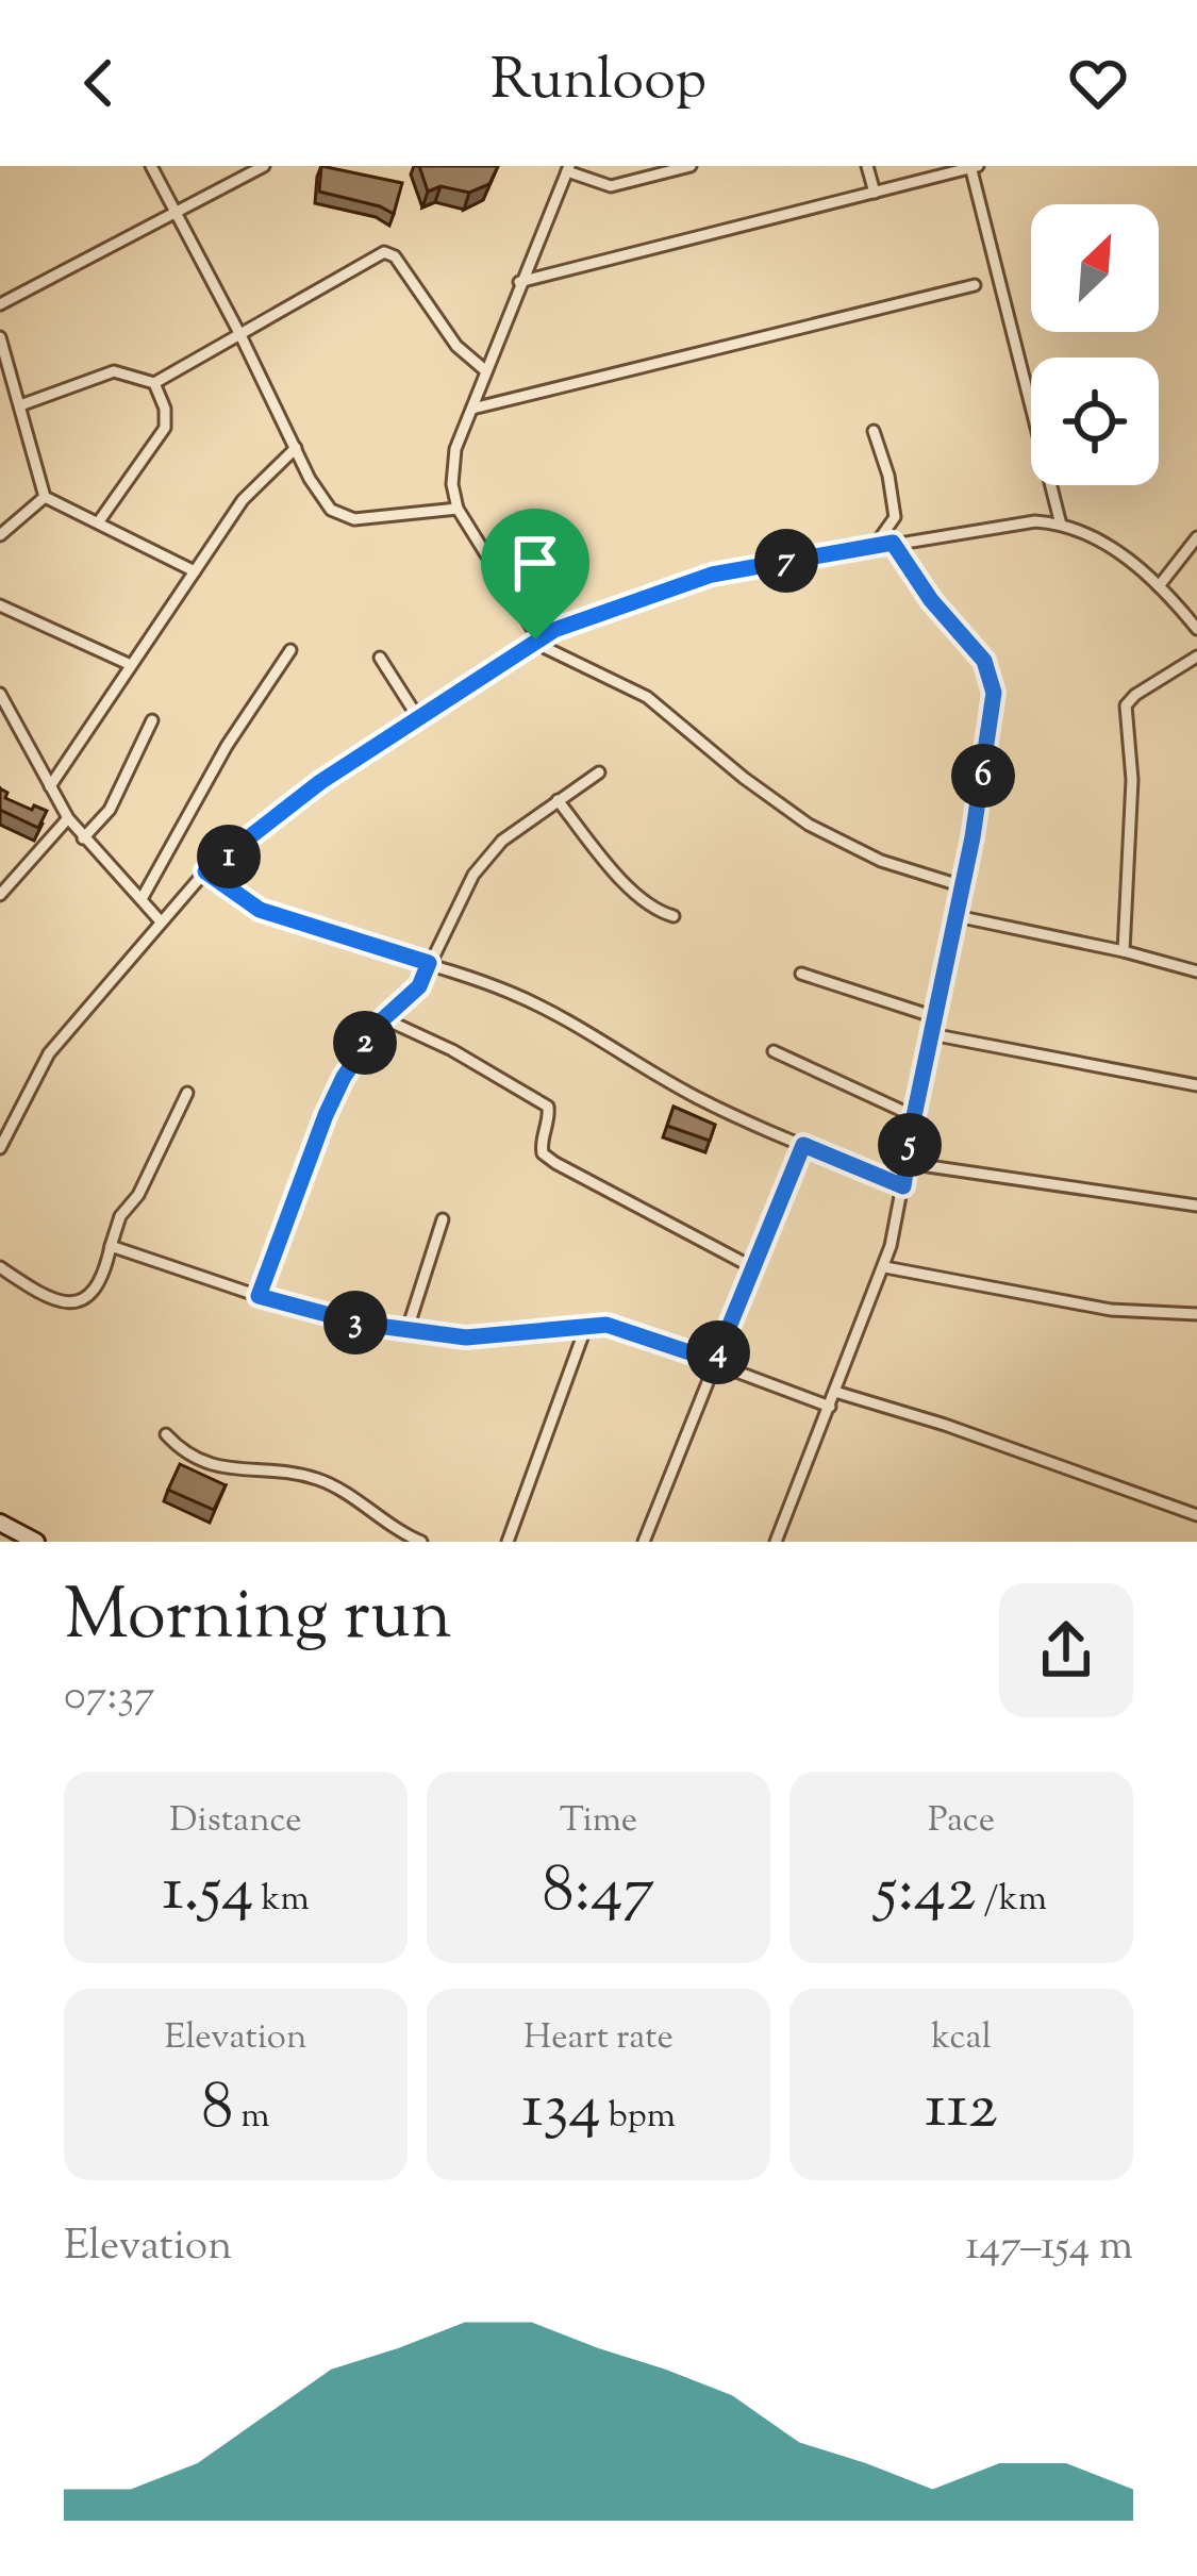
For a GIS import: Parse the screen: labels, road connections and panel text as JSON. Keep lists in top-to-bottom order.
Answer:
{
  "north": "top right",
  "page": {
    "header": "Runloop",
    "pins": [
      "7",
      "6",
      "1",
      "2",
      "5",
      "3",
      "4"
    ],
    "heading": ["Morning run", "07:37"],
    "stats": [
      ["Distance", "1.54 km"],
      ["Time", "8:47"],
      ["Pace", "5:42 /km"],
      ["Elevation", "8 m"],
      ["Heart rate", "134 bpm"],
      ["kcal", "112"]
    ],
    "chart": ["Elevation", "147–154 m"]
  }
}
